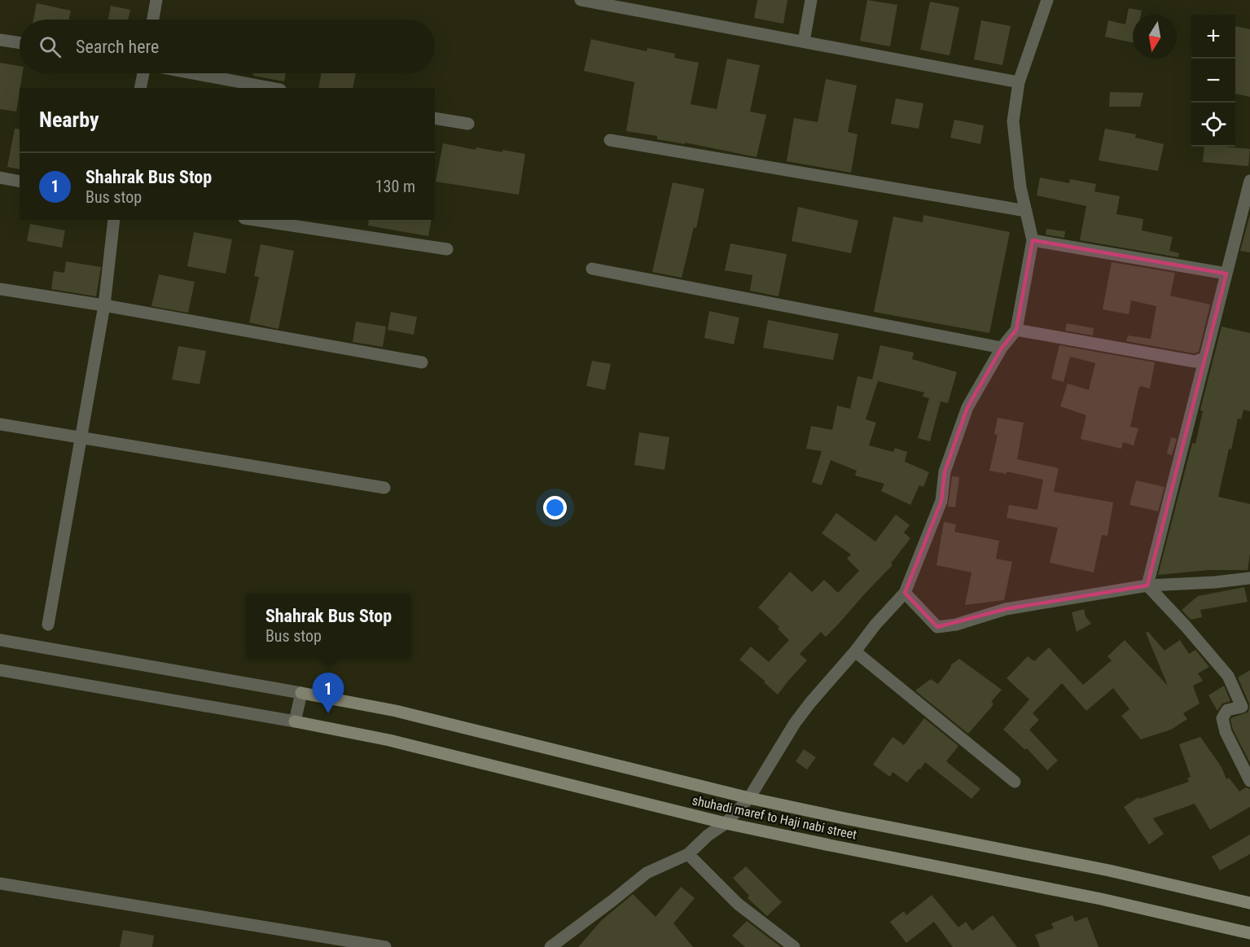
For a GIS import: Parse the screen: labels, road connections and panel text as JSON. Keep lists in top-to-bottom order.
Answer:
{
  "streets": {
    "main road": ["shuhadi maref to Haji nabi street"]
  },
  "north": "bottom",
  "page": {
    "map_buttons": ["+", "−"],
    "search": "Search here",
    "heading": "Nearby",
    "list": [
      {
        "mark": "1",
        "name": "Shahrak Bus Stop",
        "note": "Bus stop",
        "value": "130 m"
      }
    ],
    "popup": ["Shahrak Bus Stop", "Bus stop"],
    "pins": "1"
  }
}
